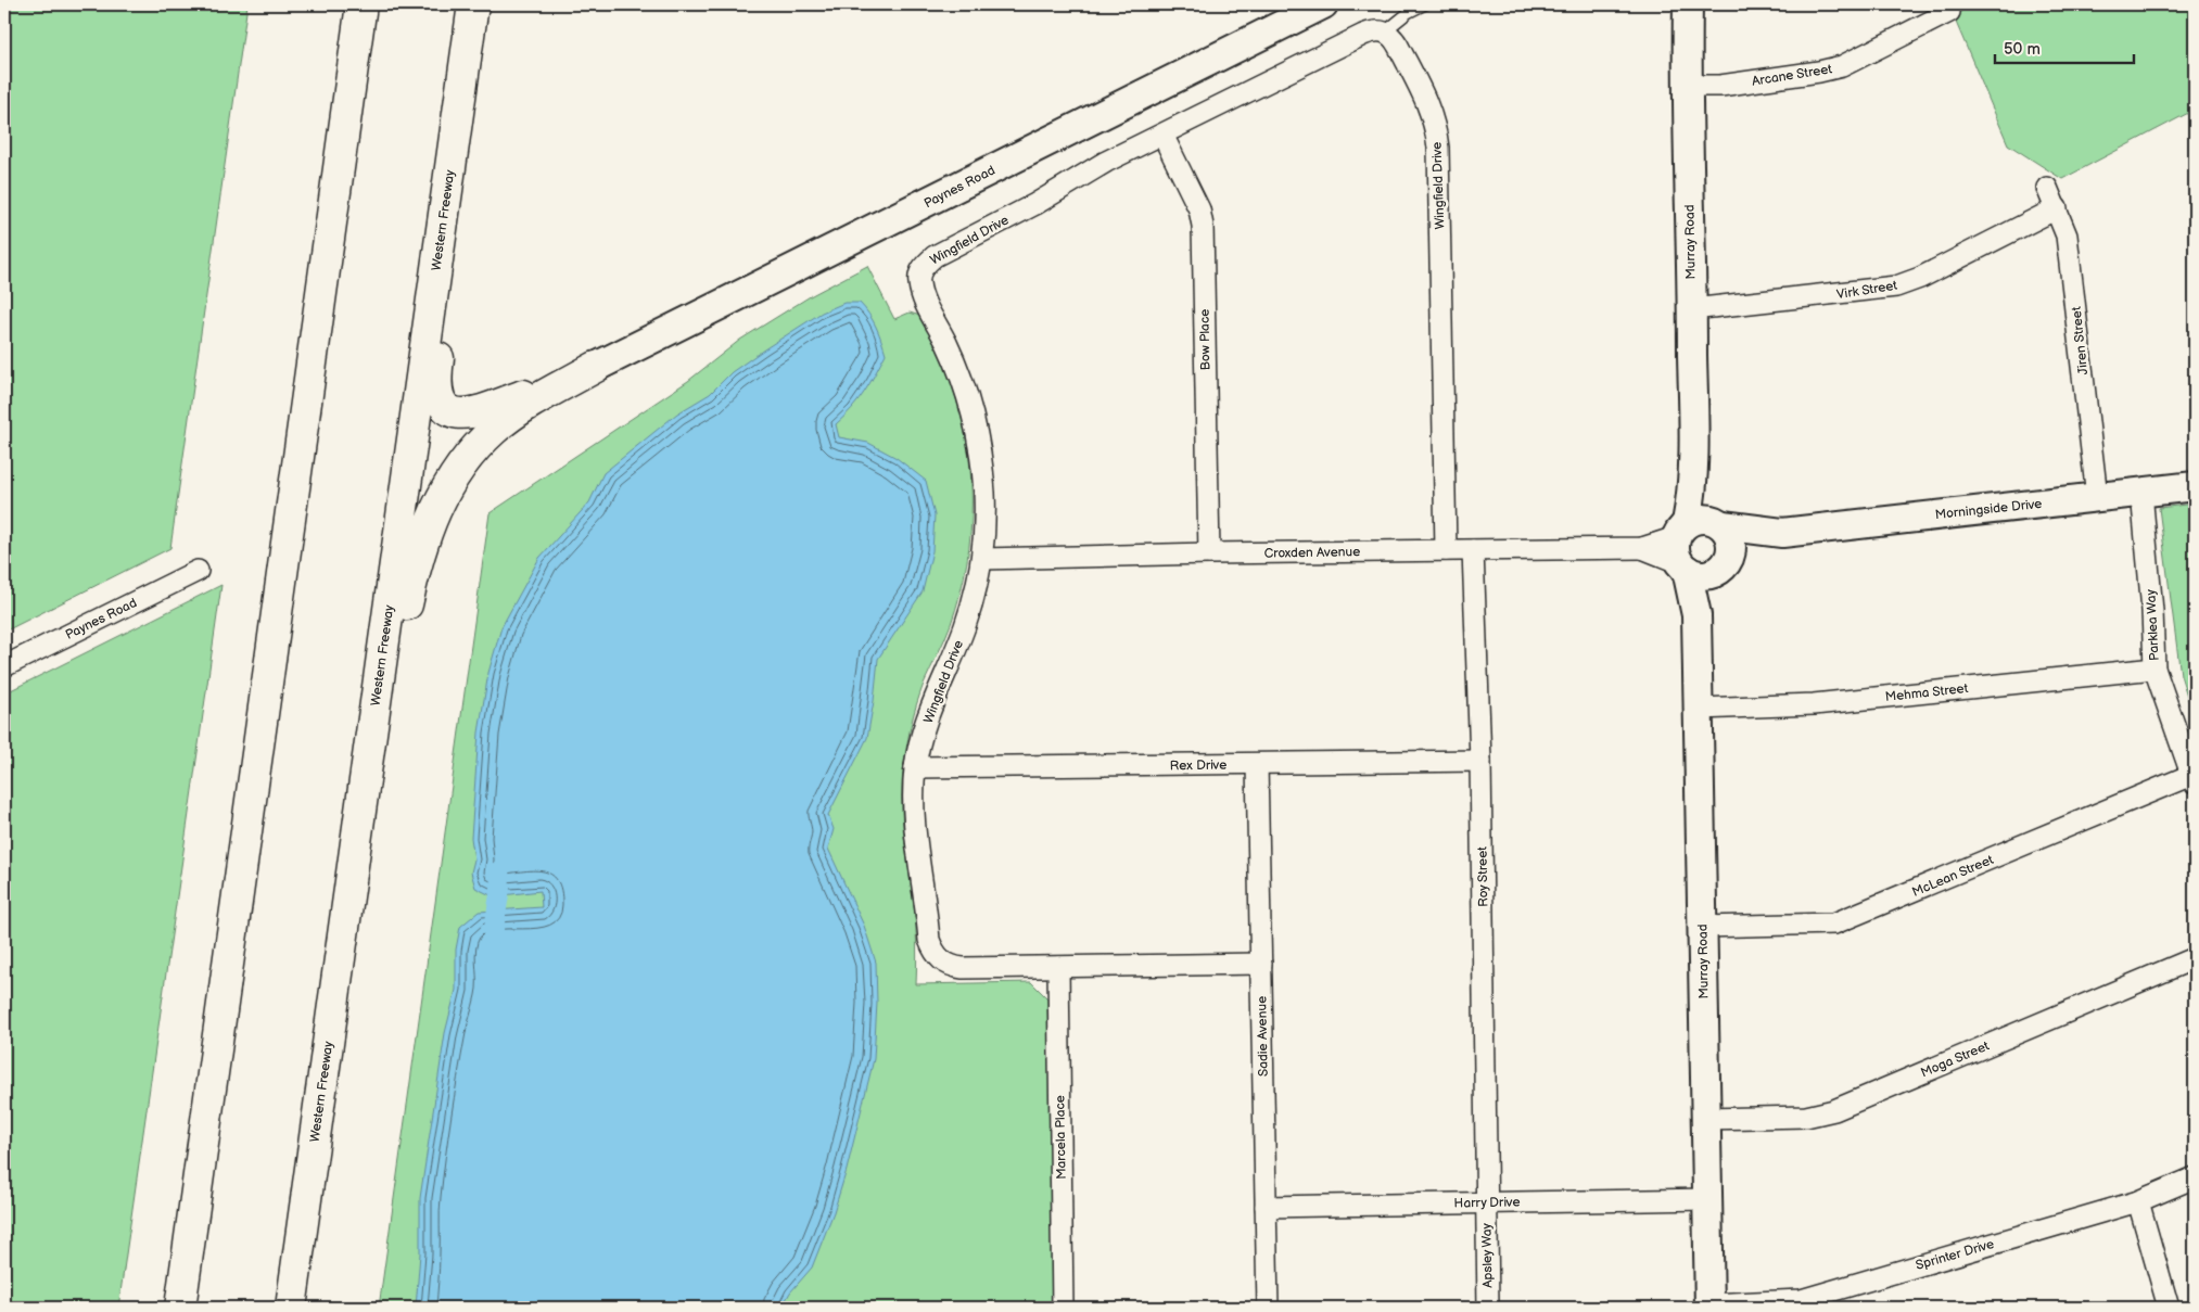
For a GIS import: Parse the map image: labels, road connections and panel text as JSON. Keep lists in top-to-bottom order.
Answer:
{
  "streets": {
    "highway": ["Western Freeway"],
    "street": [
      "Arcane Street",
      "Wingfield Drive",
      "Paynes Road",
      "Murray Road",
      "Virk Street",
      "Bow Place",
      "Jiren Street",
      "Morningside Drive",
      "Croxden Avenue",
      "Parklea Way",
      "Mehma Street",
      "Rex Drive",
      "McLean Street",
      "Roy Street",
      "Sadie Avenue",
      "Moga Street",
      "Marcela Place",
      "Harry Drive",
      "Sprinter Drive",
      "Apsley Way"
    ]
  },
  "crossings": [
    ["Arcane Street", "Murray Road"],
    ["Wingfield Drive", "Bow Place"],
    ["Wingfield Drive", "Croxden Avenue"],
    ["Wingfield Drive", "Rex Drive"],
    ["Wingfield Drive", "Sadie Avenue"],
    ["Wingfield Drive", "Marcela Place"],
    ["Murray Road", "Virk Street"],
    ["Murray Road", "Morningside Drive"],
    ["Murray Road", "Croxden Avenue"],
    ["Murray Road", "Mehma Street"],
    ["Murray Road", "McLean Street"],
    ["Murray Road", "Moga Street"],
    ["Murray Road", "Harry Drive"],
    ["Murray Road", "Sprinter Drive"],
    ["Virk Street", "Jiren Street"],
    ["Bow Place", "Croxden Avenue"],
    ["Jiren Street", "Morningside Drive"],
    ["Morningside Drive", "Croxden Avenue"],
    ["Morningside Drive", "Parklea Way"],
    ["Croxden Avenue", "Roy Street"],
    ["Parklea Way", "Mehma Street"],
    ["Parklea Way", "McLean Street"],
    ["Rex Drive", "Roy Street"],
    ["Rex Drive", "Sadie Avenue"],
    ["Roy Street", "Harry Drive"],
    ["Roy Street", "Apsley Way"],
    ["Sadie Avenue", "Harry Drive"],
    ["Harry Drive", "Apsley Way"]
  ],
  "scale_bar": "50 m"
}
